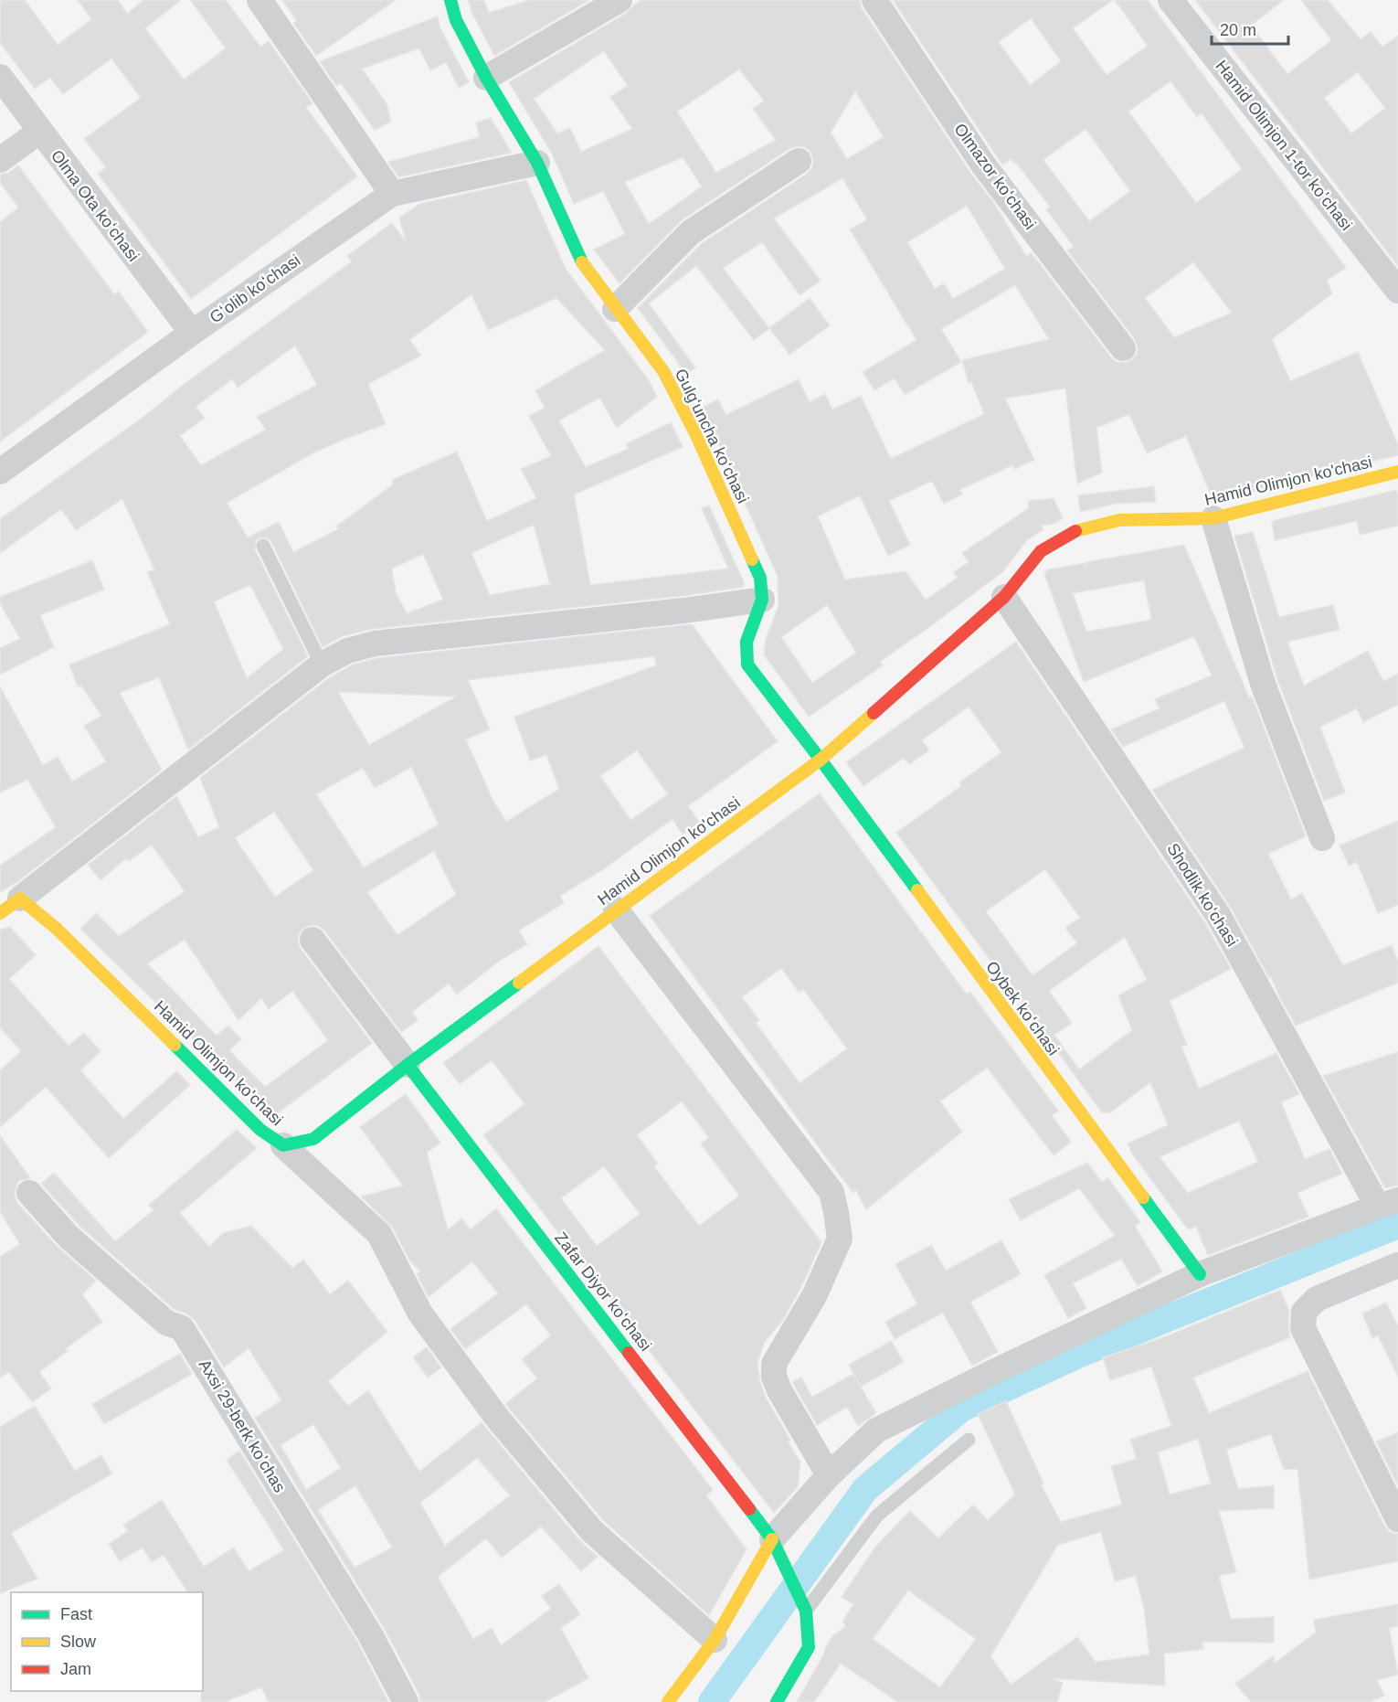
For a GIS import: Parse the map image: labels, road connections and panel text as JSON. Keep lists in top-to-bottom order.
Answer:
{
  "streets": {
    "street": [
      "Hamid Olimjon 1-tor koʼchasi",
      "Olmazor koʻchasi",
      "Olma Ota koʻchasi",
      "Gʻolib koʻchasi",
      "Gulgʻuncha koʻchasi",
      "Hamid Olimjon ko'chasi",
      "Shodlik ko‘chasi",
      "Oybek koʻchasi",
      "Zafar Diyor koʻchasi",
      "Аxsi 29-berk koʼchas"
    ]
  },
  "crossings": [
    ["Olma Ota koʻchasi", "Gʻolib koʻchasi"],
    ["Gʻolib koʻchasi", "Gulgʻuncha koʻchasi"],
    ["Gulgʻuncha koʻchasi", "Hamid Olimjon ko'chasi"],
    ["Gulgʻuncha koʻchasi", "Oybek koʻchasi"],
    ["Hamid Olimjon ko'chasi", "Shodlik ko‘chasi"],
    ["Hamid Olimjon ko'chasi", "Oybek koʻchasi"],
    ["Hamid Olimjon ko'chasi", "Zafar Diyor koʻchasi"]
  ],
  "legend": ["Fast", "Slow", "Jam"],
  "scale_bar": "20 m"
}
